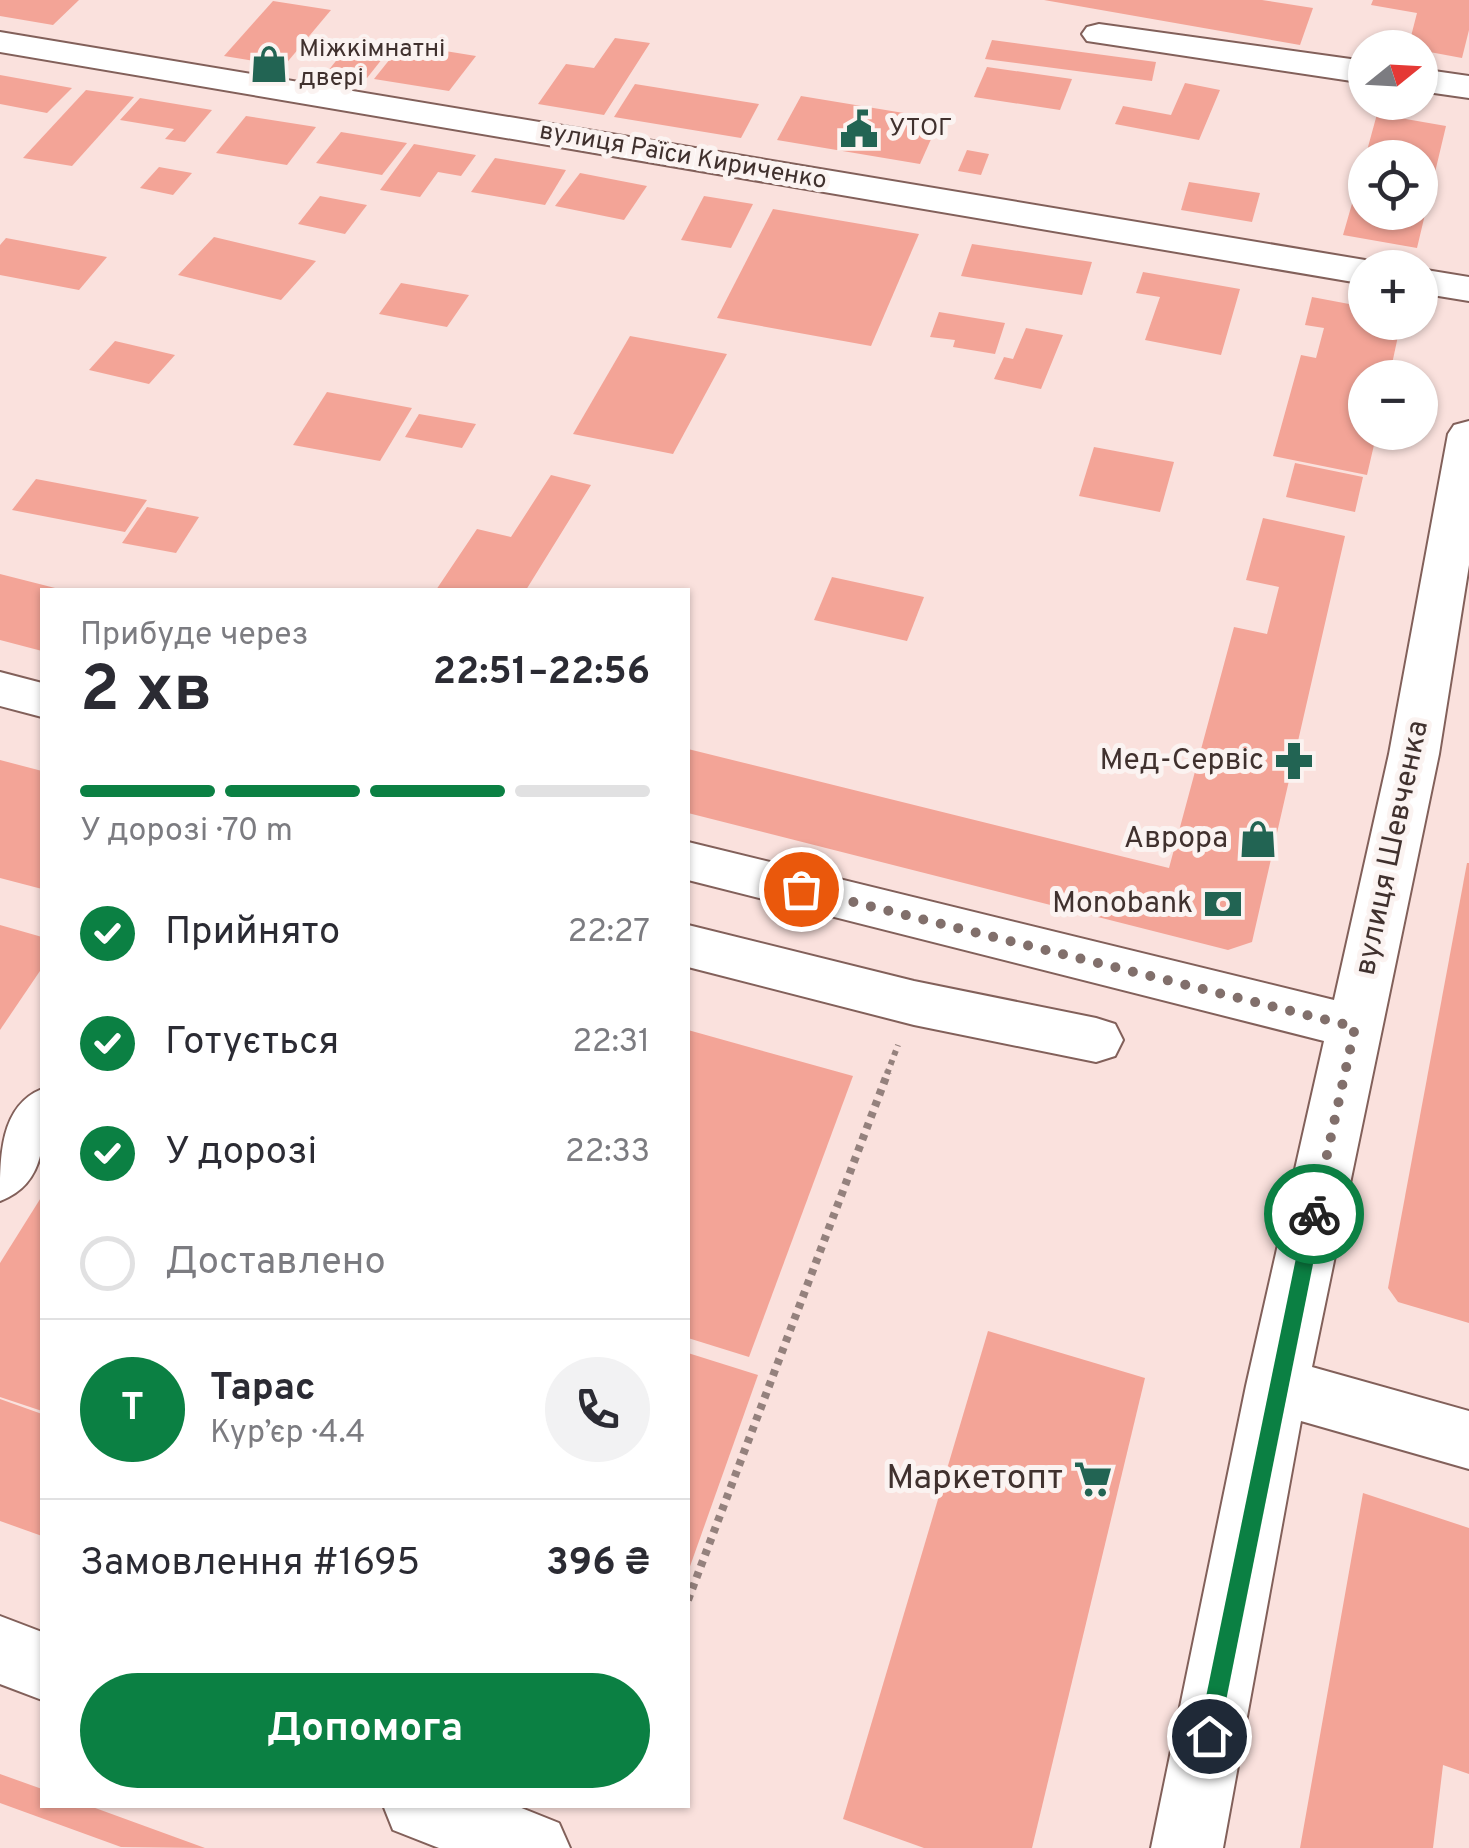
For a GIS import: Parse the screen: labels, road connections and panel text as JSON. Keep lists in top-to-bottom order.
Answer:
{
  "streets": {
    "street": ["вулиця Раїси Кириченко", "вулиця Шевченка"]
  },
  "places": {
    "shop": ["Міжкімнатні двері", "Аврора"],
    "public building": ["УТОГ"],
    "pharmacy": ["Мед-Сервіс"],
    "bank": ["Monobank"],
    "supermarket": ["Маркетопт"]
  },
  "north": "right",
  "page": {
    "map_buttons": ["+", "−"],
    "heading": ["2 хв", "Прибуде через", "22:51–22:56"],
    "panel": [
      "Тарас",
      "Кур’єр · 4.4",
      "Замовлення #1695",
      "396 ₴"
    ],
    "bar": "У дорозі · 70 m",
    "list": [
      ["Прийнято", "22:27"],
      ["Готується", "22:31"],
      ["У дорозі", "22:33"],
      "Доставлено"
    ],
    "round": "Т",
    "buttons": "Допомога"
  }
}
